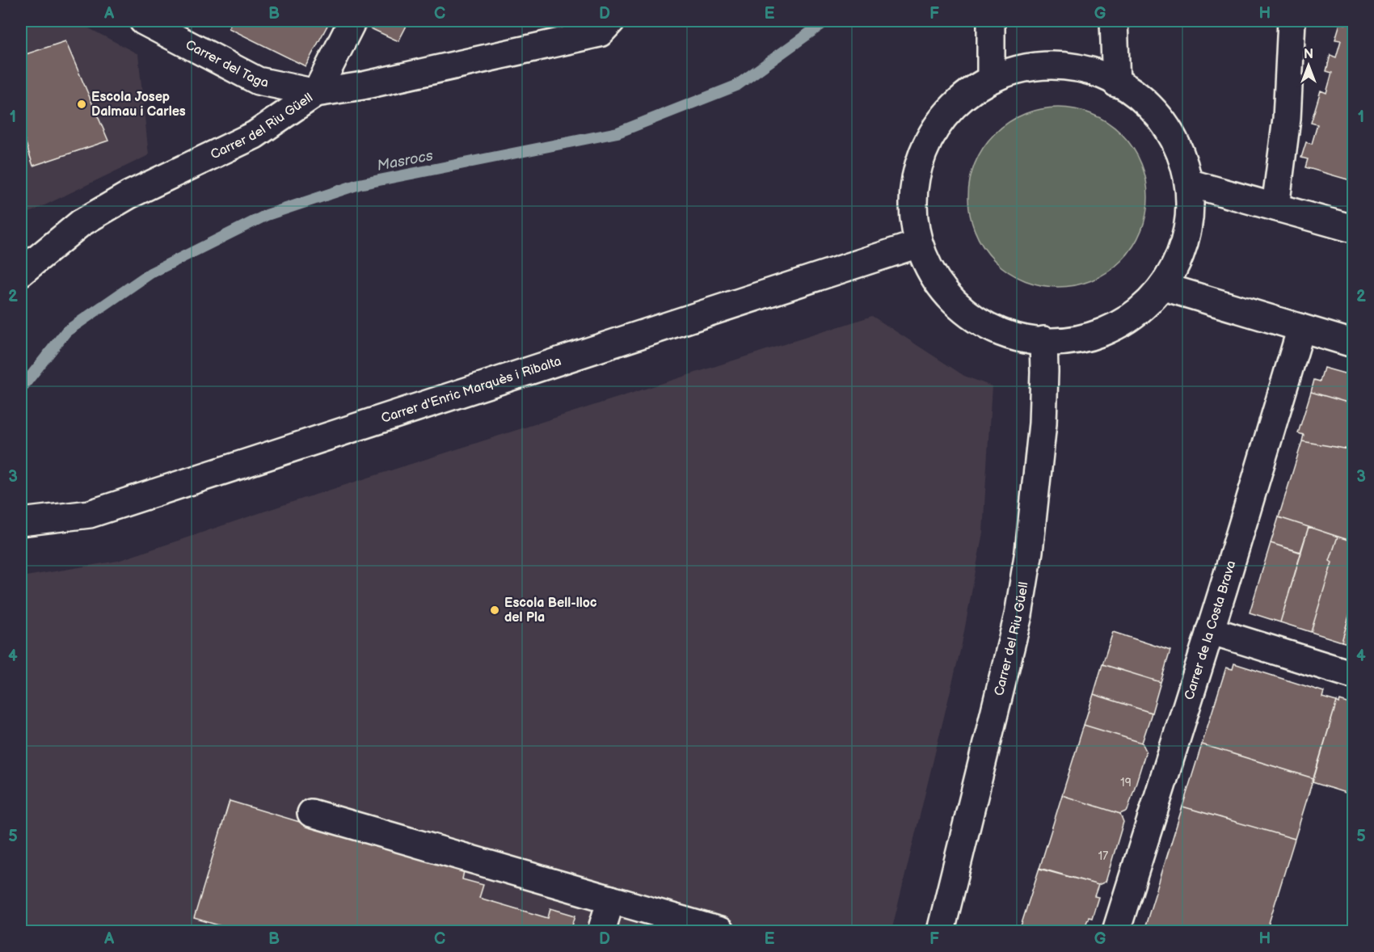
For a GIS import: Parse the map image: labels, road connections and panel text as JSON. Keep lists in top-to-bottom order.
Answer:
{
  "streets": {
    "street": [
      "Carrer del Taga",
      "Carrer del Riu Güell",
      "Carrer d'Enric Marquès i Ribalta",
      "Carrer de la Costa Brava"
    ]
  },
  "crossings": [
    ["Carrer del Taga", "Carrer del Riu Güell"]
  ],
  "water": ["Masrocs"],
  "places": ["Escola Josep Dalmau i Carles", "Escola Bell-lloc del Pla"],
  "house_numbers": ["19", "17"],
  "north": "top",
  "grid": {
    "columns": [
      "A",
      "B",
      "C",
      "D",
      "E",
      "F",
      "G",
      "H"
    ],
    "rows": [
      "1",
      "2",
      "3",
      "4",
      "5"
    ]
  }
}
